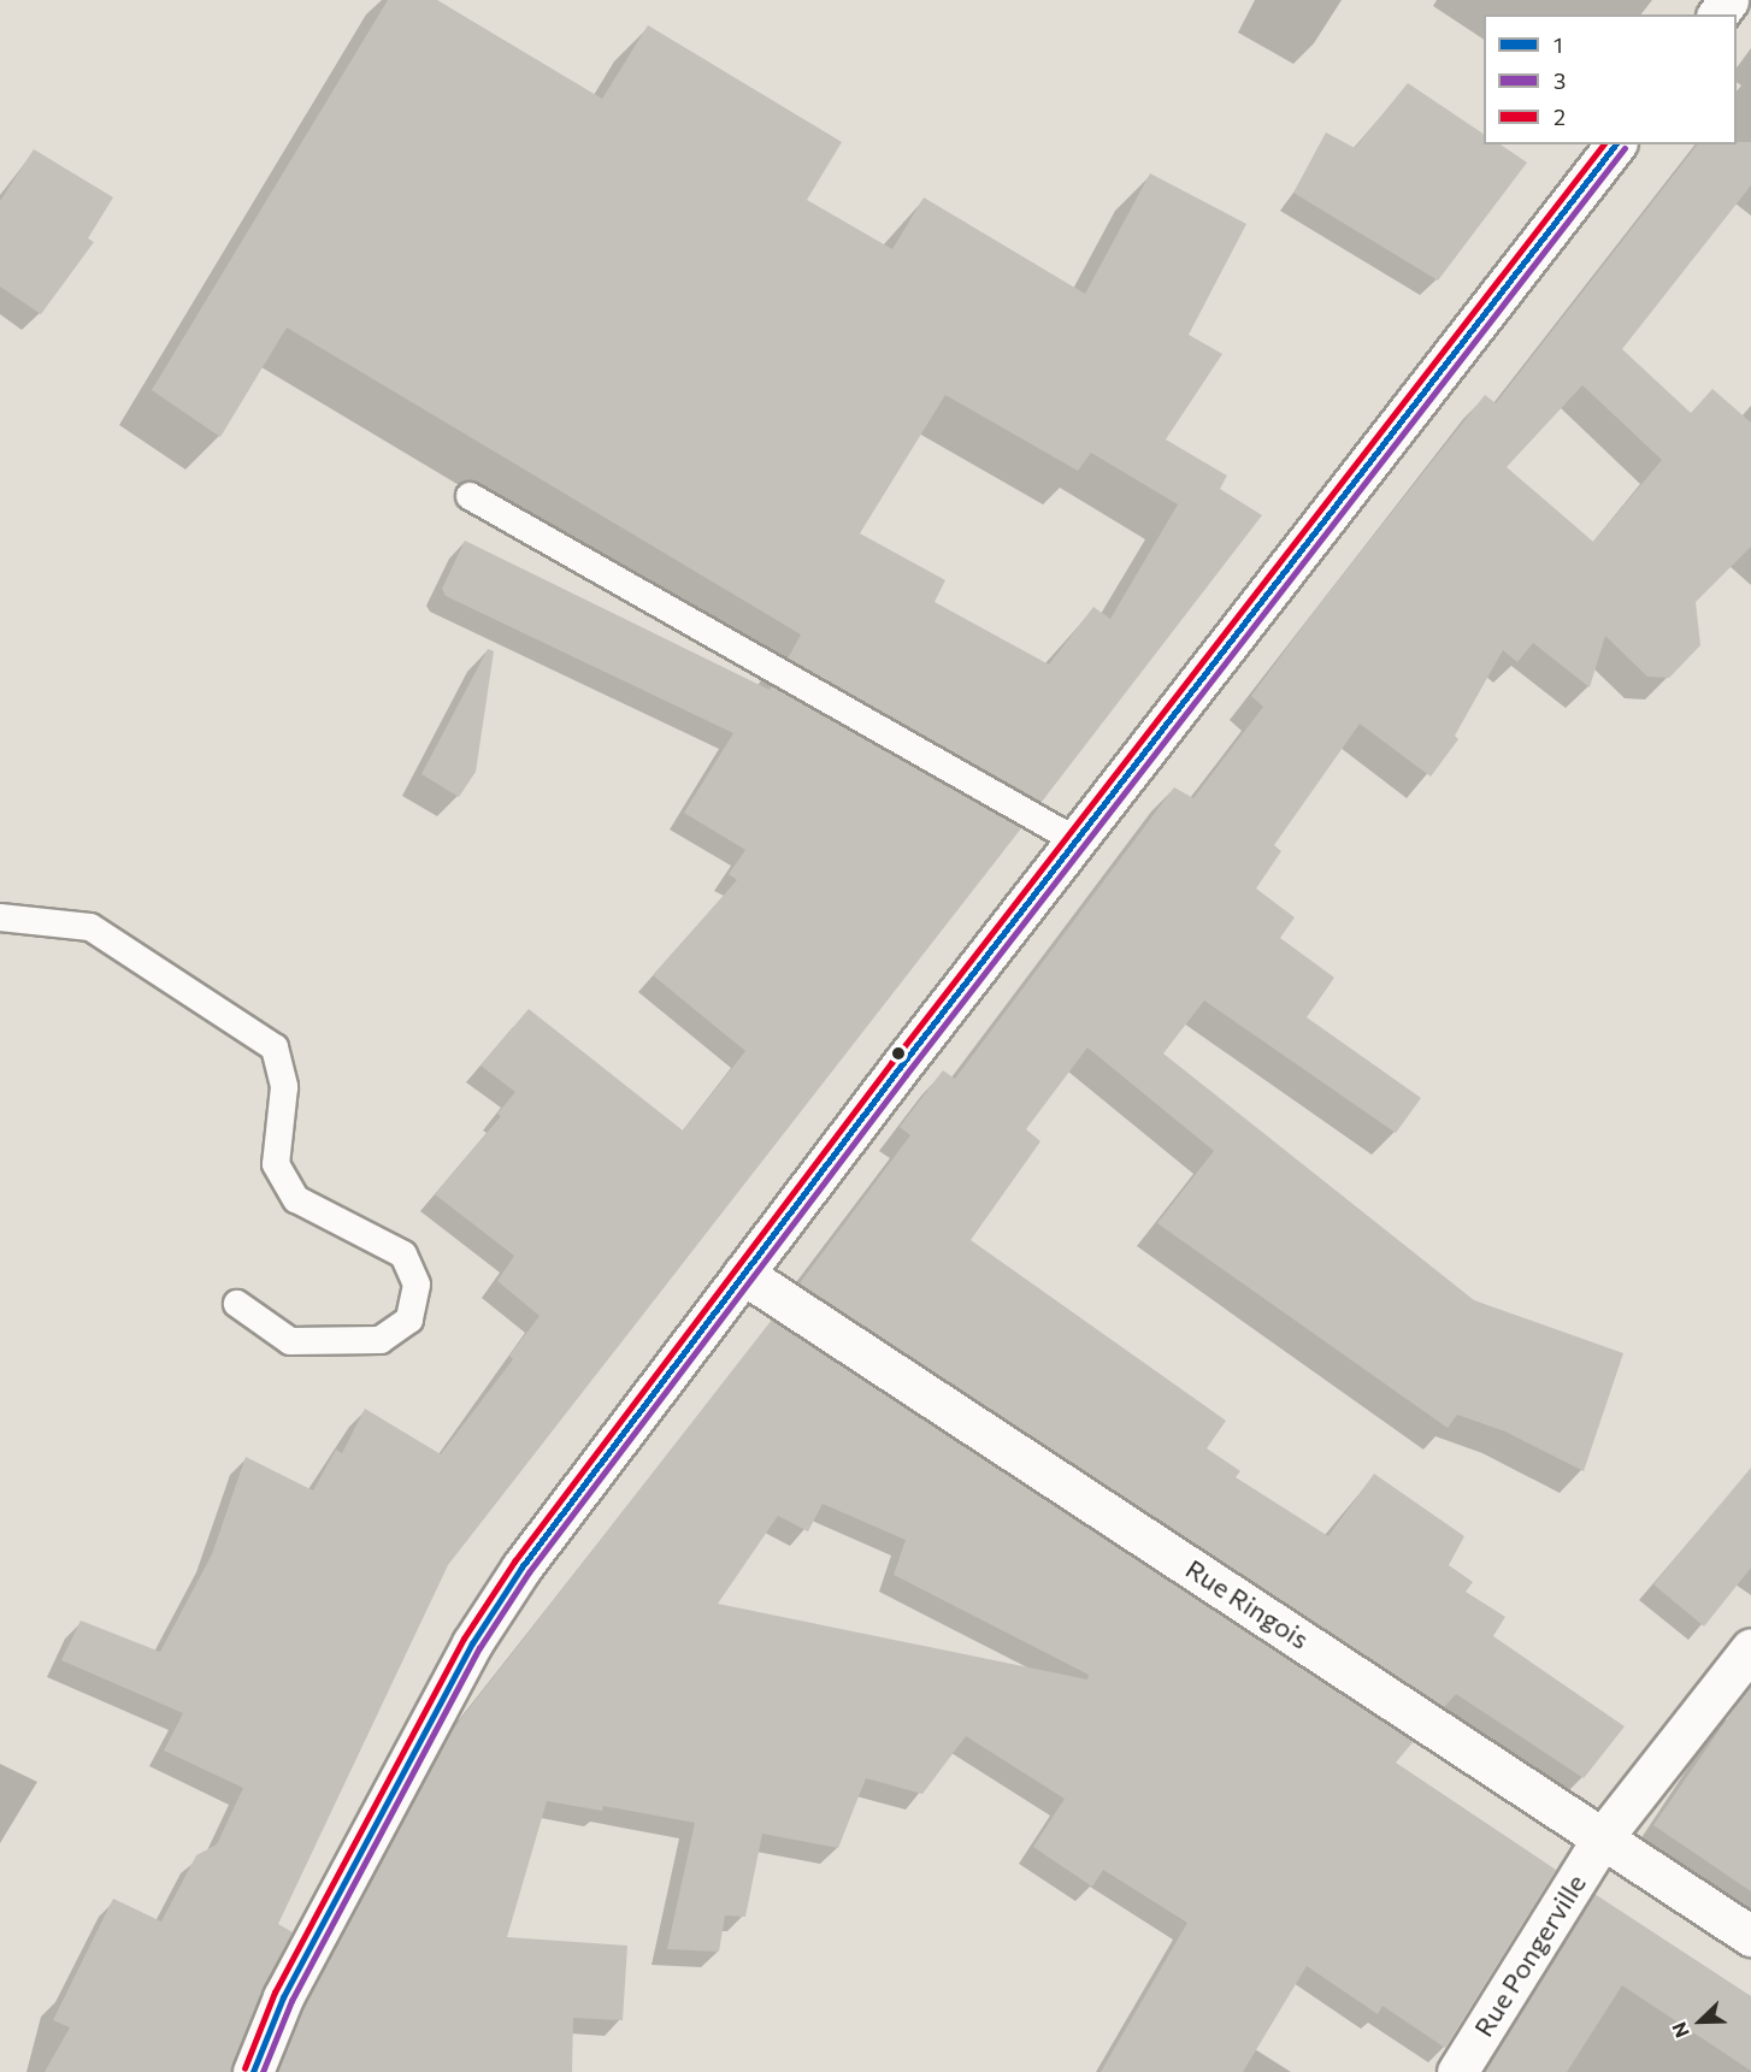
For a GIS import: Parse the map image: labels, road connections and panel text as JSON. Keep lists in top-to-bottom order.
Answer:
{
  "streets": {
    "street": ["Rue Ringois", "Rue Pongerville"]
  },
  "crossings": [
    ["Rue Ringois", "Rue Pongerville"]
  ],
  "lines": ["transit line 1", "transit line 2", "transit line 3"],
  "legend": ["1", "3", "2"],
  "north": "bottom left"
}
